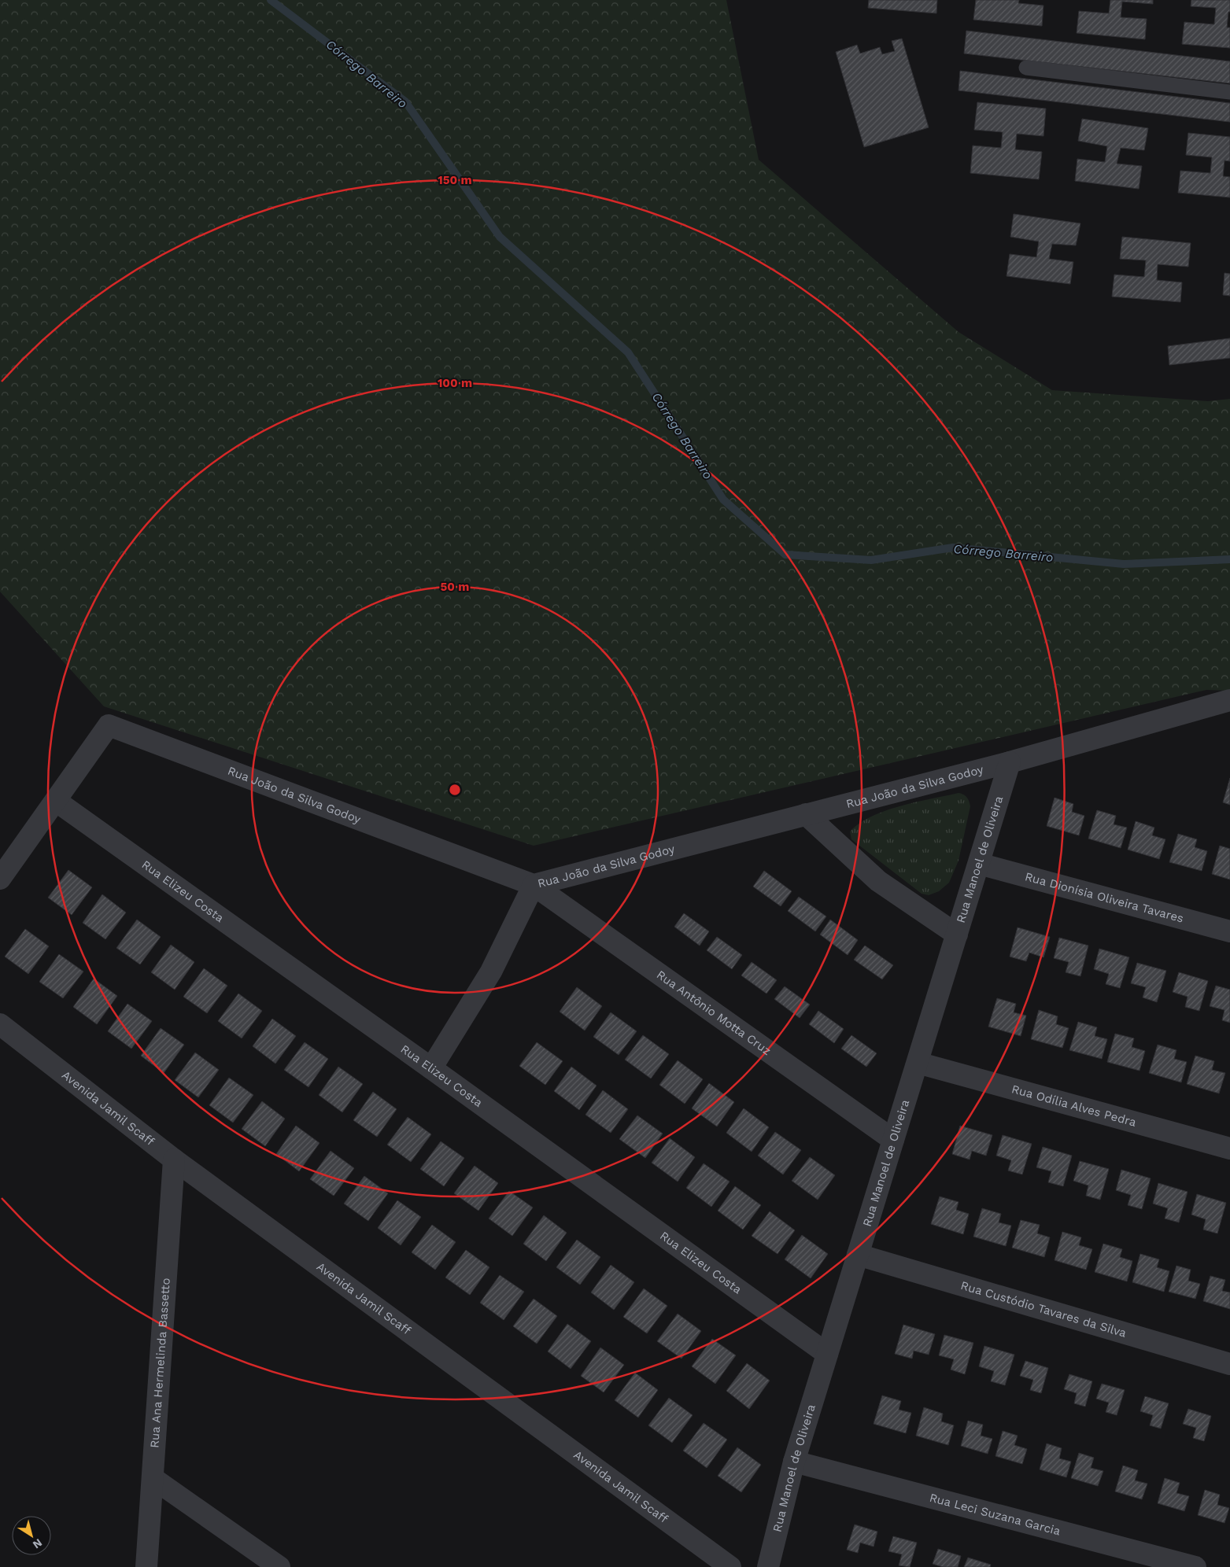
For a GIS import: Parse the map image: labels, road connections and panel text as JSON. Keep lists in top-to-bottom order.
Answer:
{
  "streets": {
    "street": [
      "Rua João da Silva Godoy",
      "Rua Manoel de Oliveira",
      "Rua Elizeu Costa",
      "Rua Dionísia Oliveira Tavares",
      "Rua Antônio Motta Cruz",
      "Rua Odília Alves Pedra",
      "Avenida Jamil Scaff",
      "Rua Custódio Tavares da Silva",
      "Rua Ana Hermelinda Bassetto",
      "Rua Leci Suzana Garcia"
    ]
  },
  "crossings": [
    ["Rua João da Silva Godoy", "Rua Manoel de Oliveira"],
    ["Rua João da Silva Godoy", "Rua Elizeu Costa"],
    ["Rua João da Silva Godoy", "Rua Antônio Motta Cruz"],
    ["Rua Manoel de Oliveira", "Rua Elizeu Costa"],
    ["Rua Manoel de Oliveira", "Rua Dionísia Oliveira Tavares"],
    ["Rua Manoel de Oliveira", "Rua Antônio Motta Cruz"],
    ["Rua Manoel de Oliveira", "Rua Odília Alves Pedra"],
    ["Rua Manoel de Oliveira", "Rua Custódio Tavares da Silva"],
    ["Rua Manoel de Oliveira", "Rua Leci Suzana Garcia"],
    ["Avenida Jamil Scaff", "Rua Ana Hermelinda Bassetto"]
  ],
  "water": ["Córrego Barreiro"],
  "north": "bottom right",
  "rings": ["150 m", "100 m", "50 m"]
}
